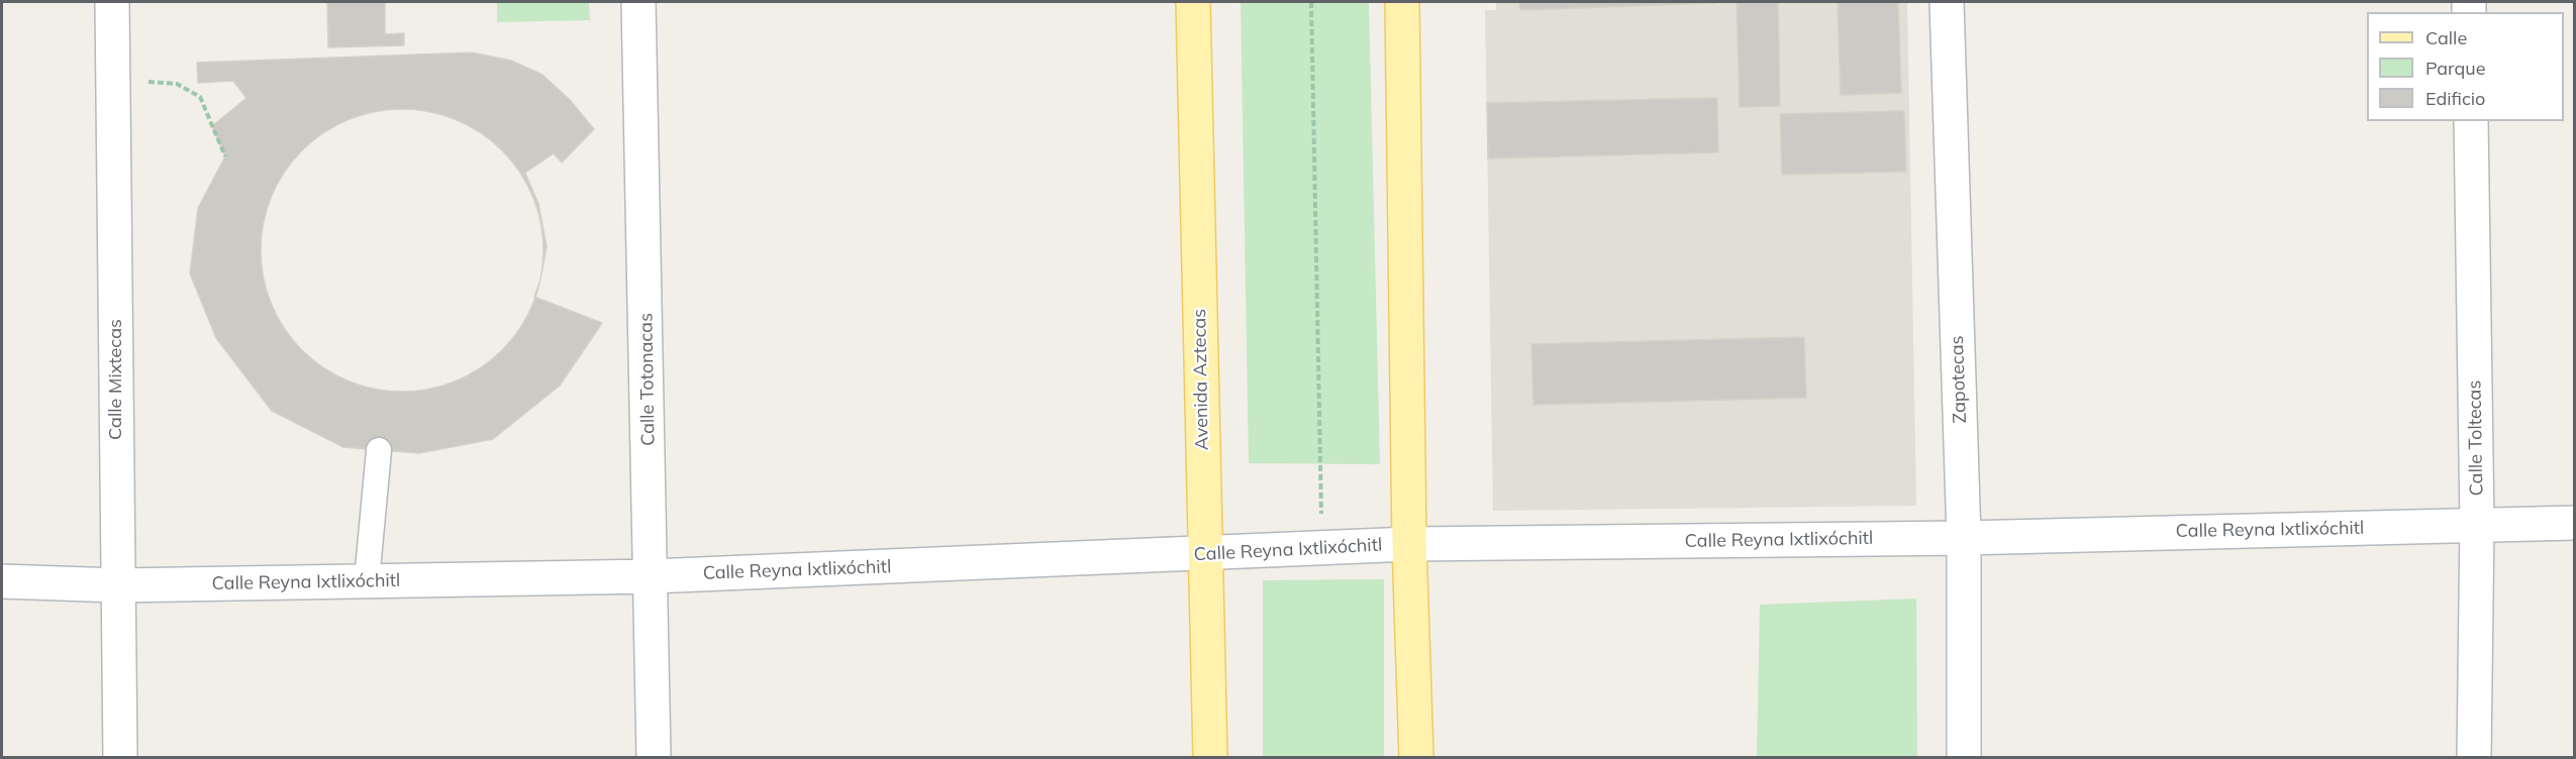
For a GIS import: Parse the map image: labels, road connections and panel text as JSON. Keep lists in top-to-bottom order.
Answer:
{
  "streets": {
    "main road": ["Avenida Aztecas"],
    "street": [
      "Calle Mixtecas",
      "Calle Totonacas",
      "Zapotecas",
      "Calle Toltecas",
      "Calle Reyna Ixtlixóchitl"
    ]
  },
  "crossings": [
    ["Calle Mixtecas", "Calle Reyna Ixtlixóchitl"],
    ["Calle Totonacas", "Calle Reyna Ixtlixóchitl"],
    ["Avenida Aztecas", "Calle Reyna Ixtlixóchitl"],
    ["Zapotecas", "Calle Reyna Ixtlixóchitl"],
    ["Calle Toltecas", "Calle Reyna Ixtlixóchitl"]
  ],
  "legend": ["Calle", "Parque", "Edificio"]
}
